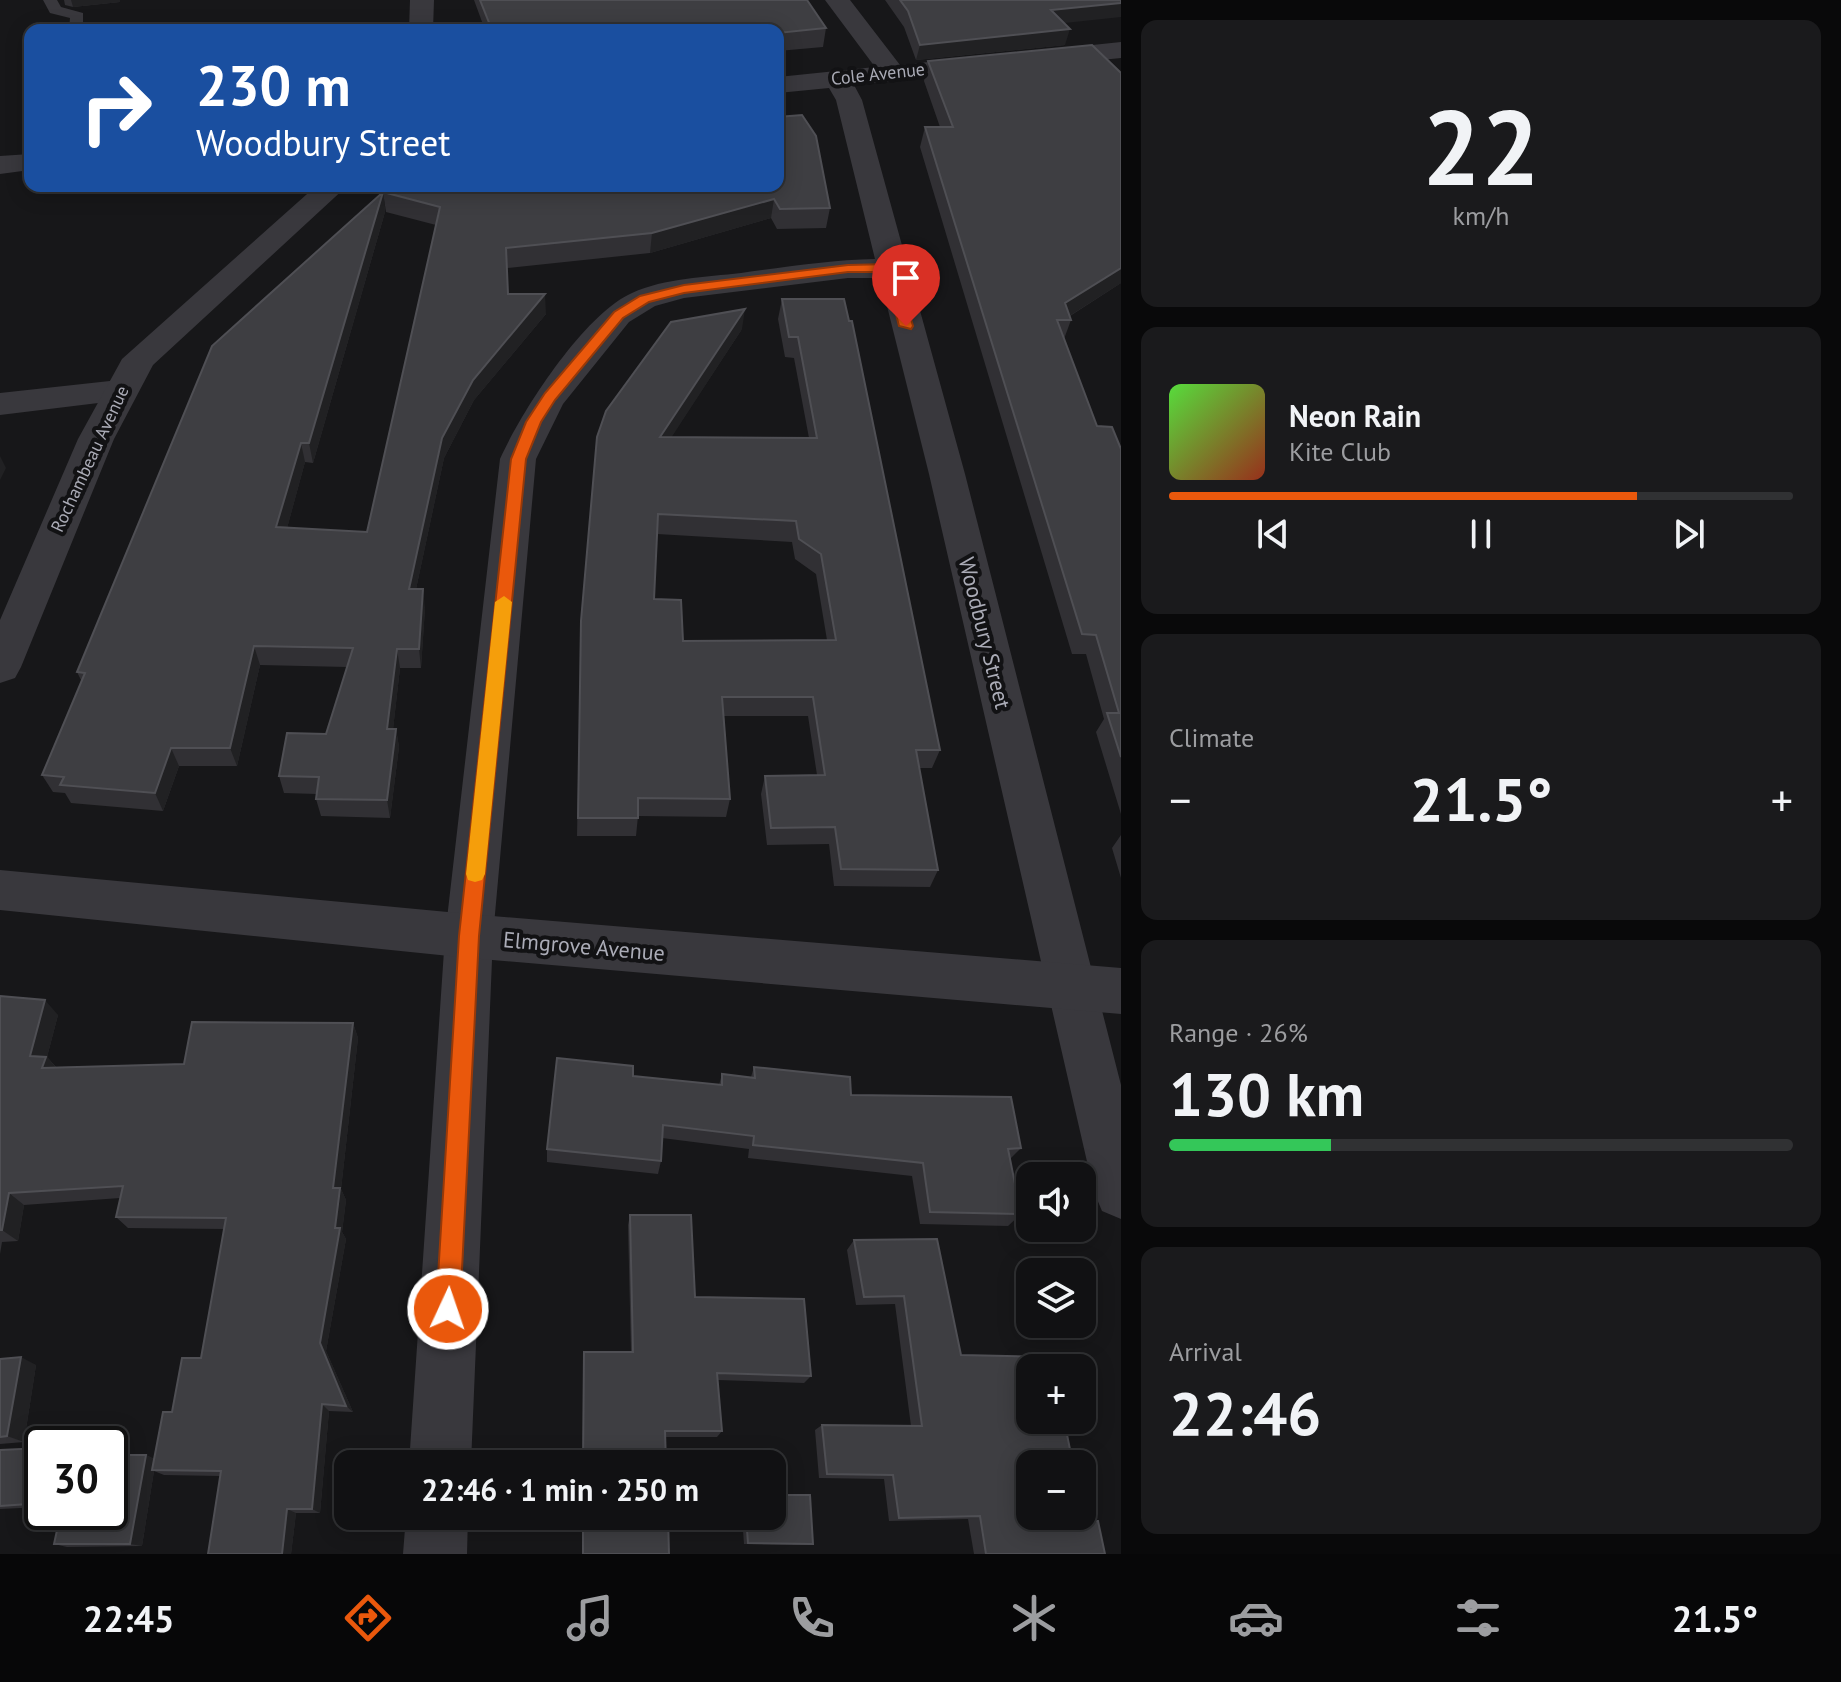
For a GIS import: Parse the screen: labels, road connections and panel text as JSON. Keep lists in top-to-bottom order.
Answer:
{
  "streets": {
    "street": [
      "Cole Avenue",
      "Rochambeau Avenue",
      "Woodbury Street",
      "Elmgrove Avenue"
    ]
  },
  "crossings": [
    ["Cole Avenue", "Woodbury Street"],
    ["Woodbury Street", "Elmgrove Avenue"]
  ],
  "page": {
    "tile": [
      ["22", "km/h"],
      "Climate",
      ["Range · 26%", "130 km"],
      ["Arrival", "22:46"]
    ],
    "turn": ["230 m", "Woodbury Street"],
    "song": ["Neon Rain", "Kite Club"],
    "heat": ["−", "21.5°", "+"],
    "map_buttons": ["+", "−"],
    "limit": "30",
    "trip": "22:46 · 1 min · 250 m",
    "tabs": ["22:45", "21.5°"]
  }
}
